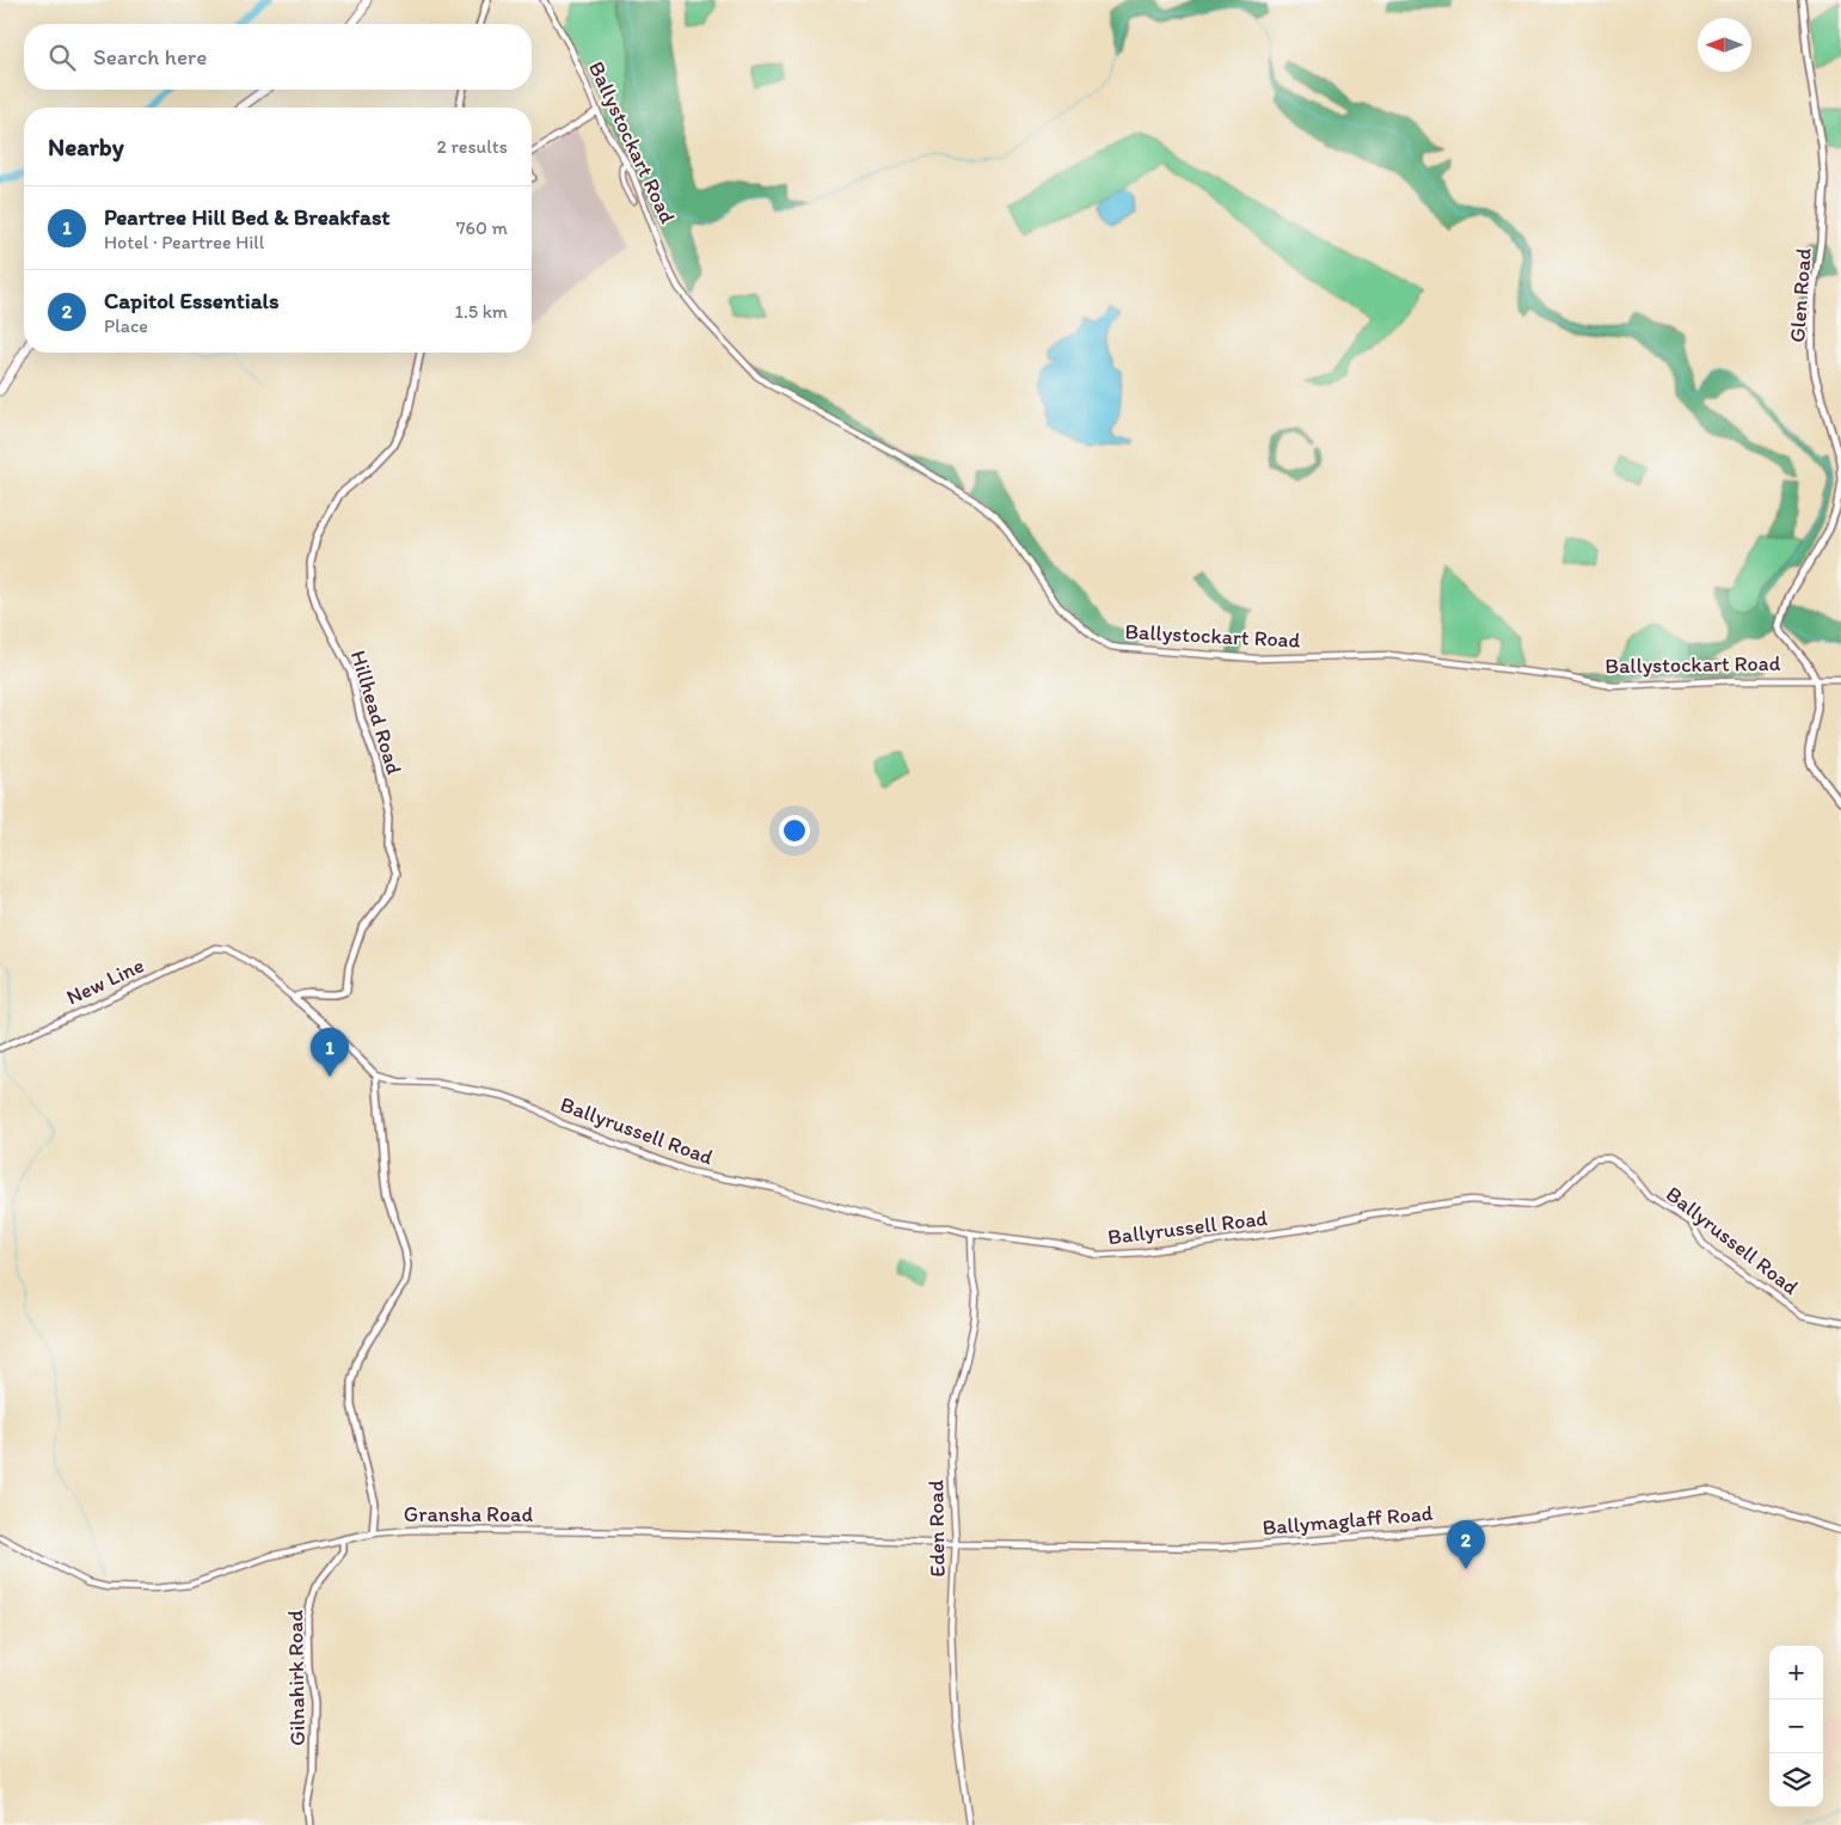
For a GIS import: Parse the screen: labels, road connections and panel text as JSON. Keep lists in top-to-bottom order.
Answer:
{
  "streets": {
    "street": [
      "Ballystockart Road",
      "Glen Road",
      "Hillhead Road",
      "New Line",
      "Ballyrussell Road",
      "Gransha Road",
      "Ballymaglaff Road",
      "Eden Road",
      "Gilnahirk Road"
    ]
  },
  "crossings": [
    ["Ballystockart Road", "Glen Road"],
    ["Hillhead Road", "New Line"],
    ["Ballyrussell Road", "Eden Road"],
    ["Gransha Road", "Ballymaglaff Road"],
    ["Gransha Road", "Eden Road"],
    ["Gransha Road", "Gilnahirk Road"],
    ["Ballymaglaff Road", "Eden Road"]
  ],
  "north": "left",
  "page": {
    "search": "Search here",
    "heading": ["Nearby", "2 results"],
    "list": [
      {
        "mark": "1",
        "name": "Peartree Hill Bed & Breakfast",
        "note": "Hotel · Peartree Hill",
        "value": "760 m"
      },
      {
        "mark": "2",
        "name": "Capitol Essentials",
        "note": "Place",
        "value": "1.5 km"
      }
    ],
    "pins": ["1", "2"],
    "map_buttons": ["+", "−"]
  }
}
